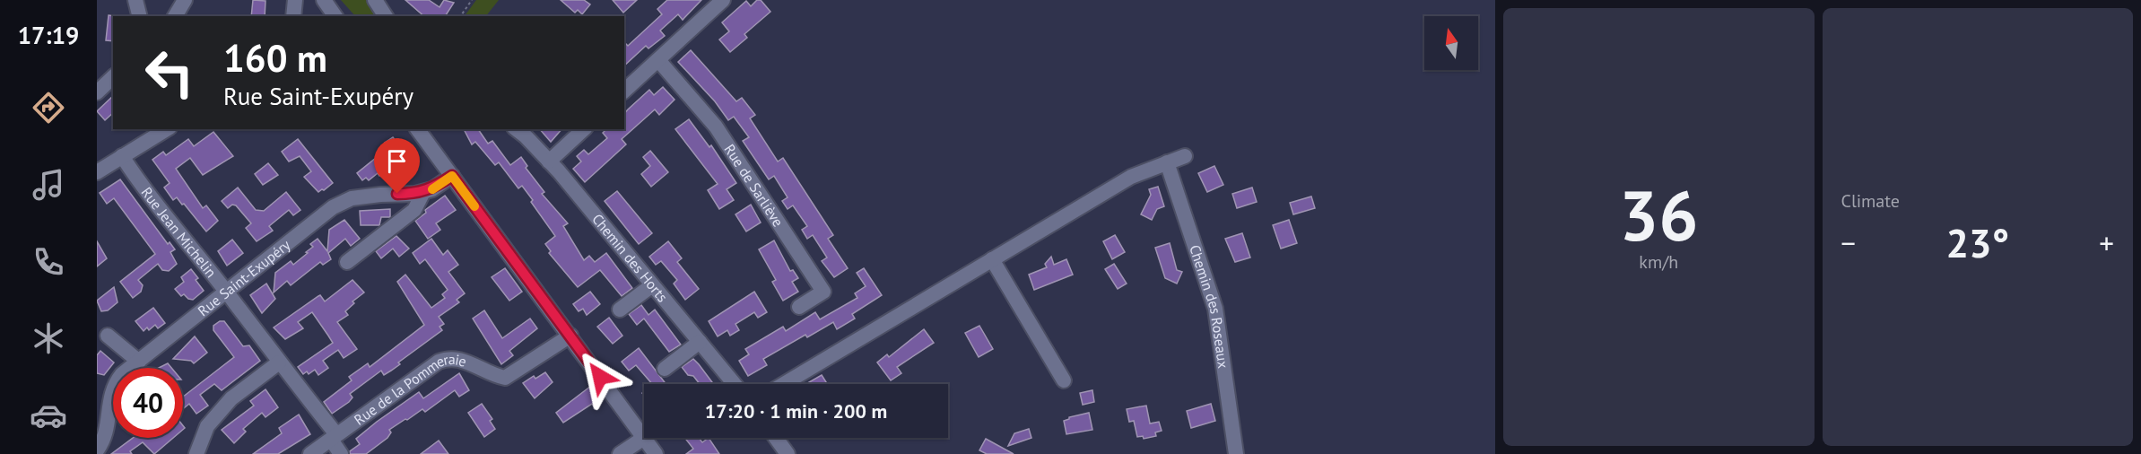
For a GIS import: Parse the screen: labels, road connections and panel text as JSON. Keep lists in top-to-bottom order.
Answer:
{
  "streets": {
    "street": [
      "Rue de Sarliève",
      "Rue Jean Michelin",
      "Chemin des Horts",
      "Rue Saint-Exupéry",
      "Chemin des Roseaux",
      "Rue de la Pommeraie"
    ]
  },
  "crossings": [
    ["Rue Jean Michelin", "Rue Saint-Exupéry"],
    ["Rue Jean Michelin", "Rue de la Pommeraie"]
  ],
  "north": "top",
  "page": {
    "tabs": "17:19",
    "tile": [
      ["36", "km/h"],
      "Climate"
    ],
    "turn": ["160 m", "Rue Saint-Exupéry"],
    "heat": ["−", "23°", "+"],
    "limit": "40",
    "trip": "17:20 · 1 min · 200 m"
  }
}
